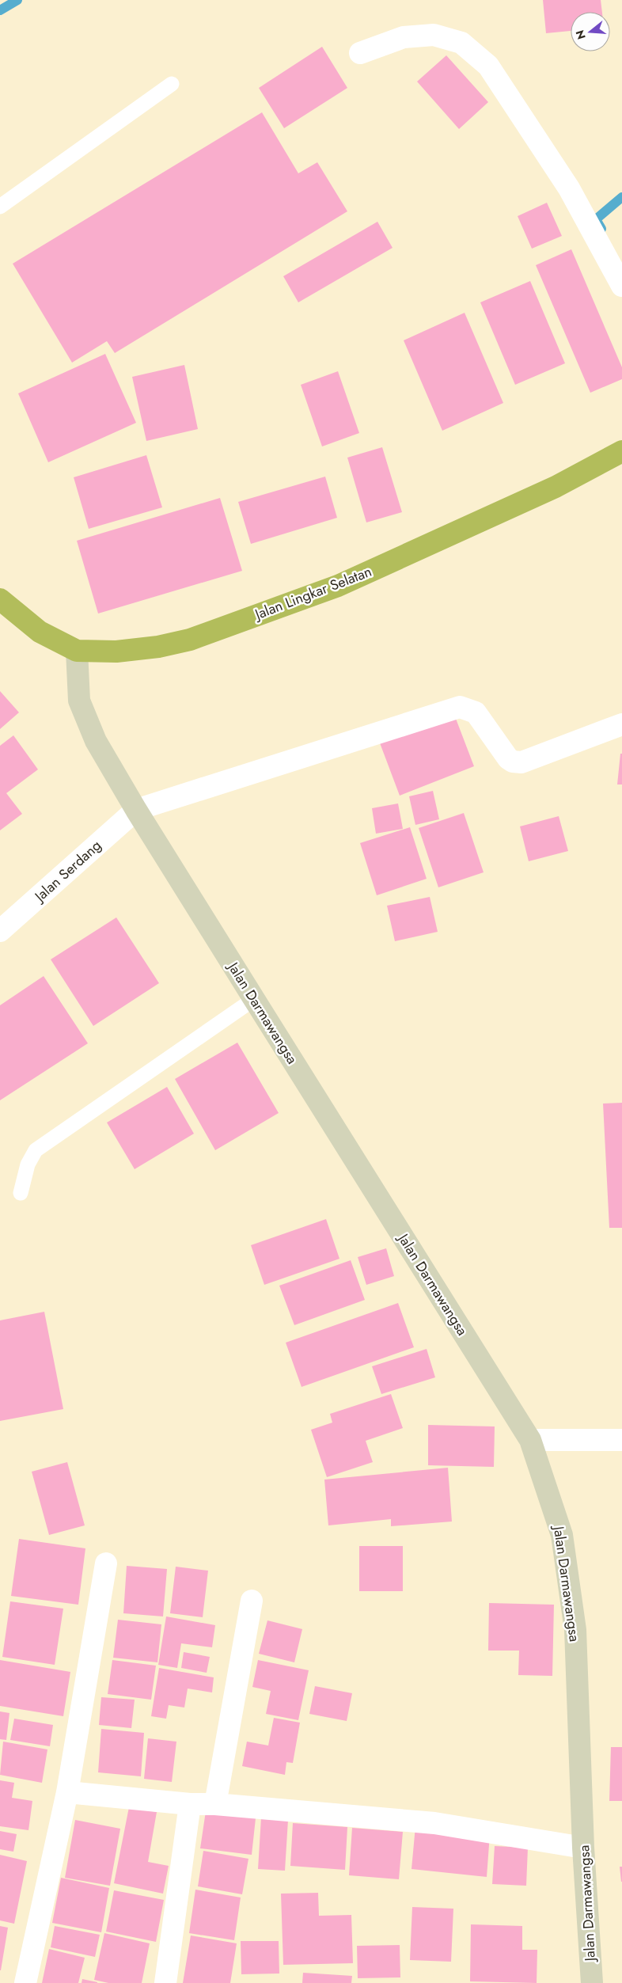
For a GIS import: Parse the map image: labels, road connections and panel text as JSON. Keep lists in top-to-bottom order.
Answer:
{
  "streets": {
    "highway": ["Jalan Lingkar Selatan"],
    "main road": ["Jalan Darmawangsa"],
    "street": ["Jalan Serdang"]
  },
  "crossings": [
    ["Jalan Lingkar Selatan", "Jalan Darmawangsa"],
    ["Jalan Serdang", "Jalan Darmawangsa"]
  ],
  "north": "left"
}
